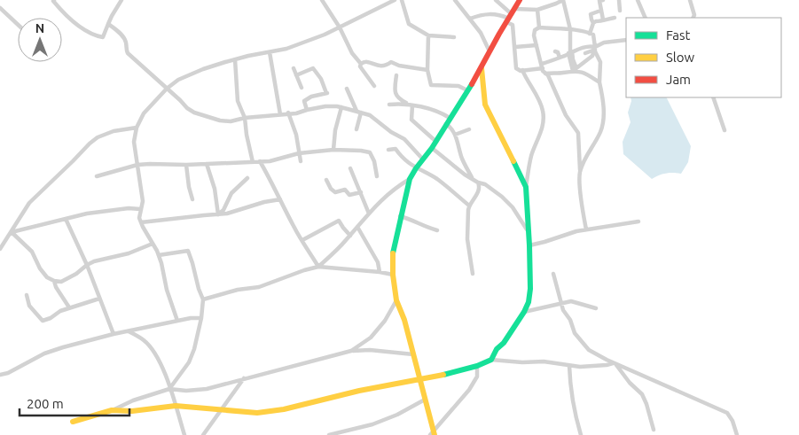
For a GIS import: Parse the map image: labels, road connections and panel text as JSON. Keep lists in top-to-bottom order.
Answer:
{
  "legend": ["Fast", "Slow", "Jam"],
  "scale_bar": "200 m",
  "north": "top"
}
